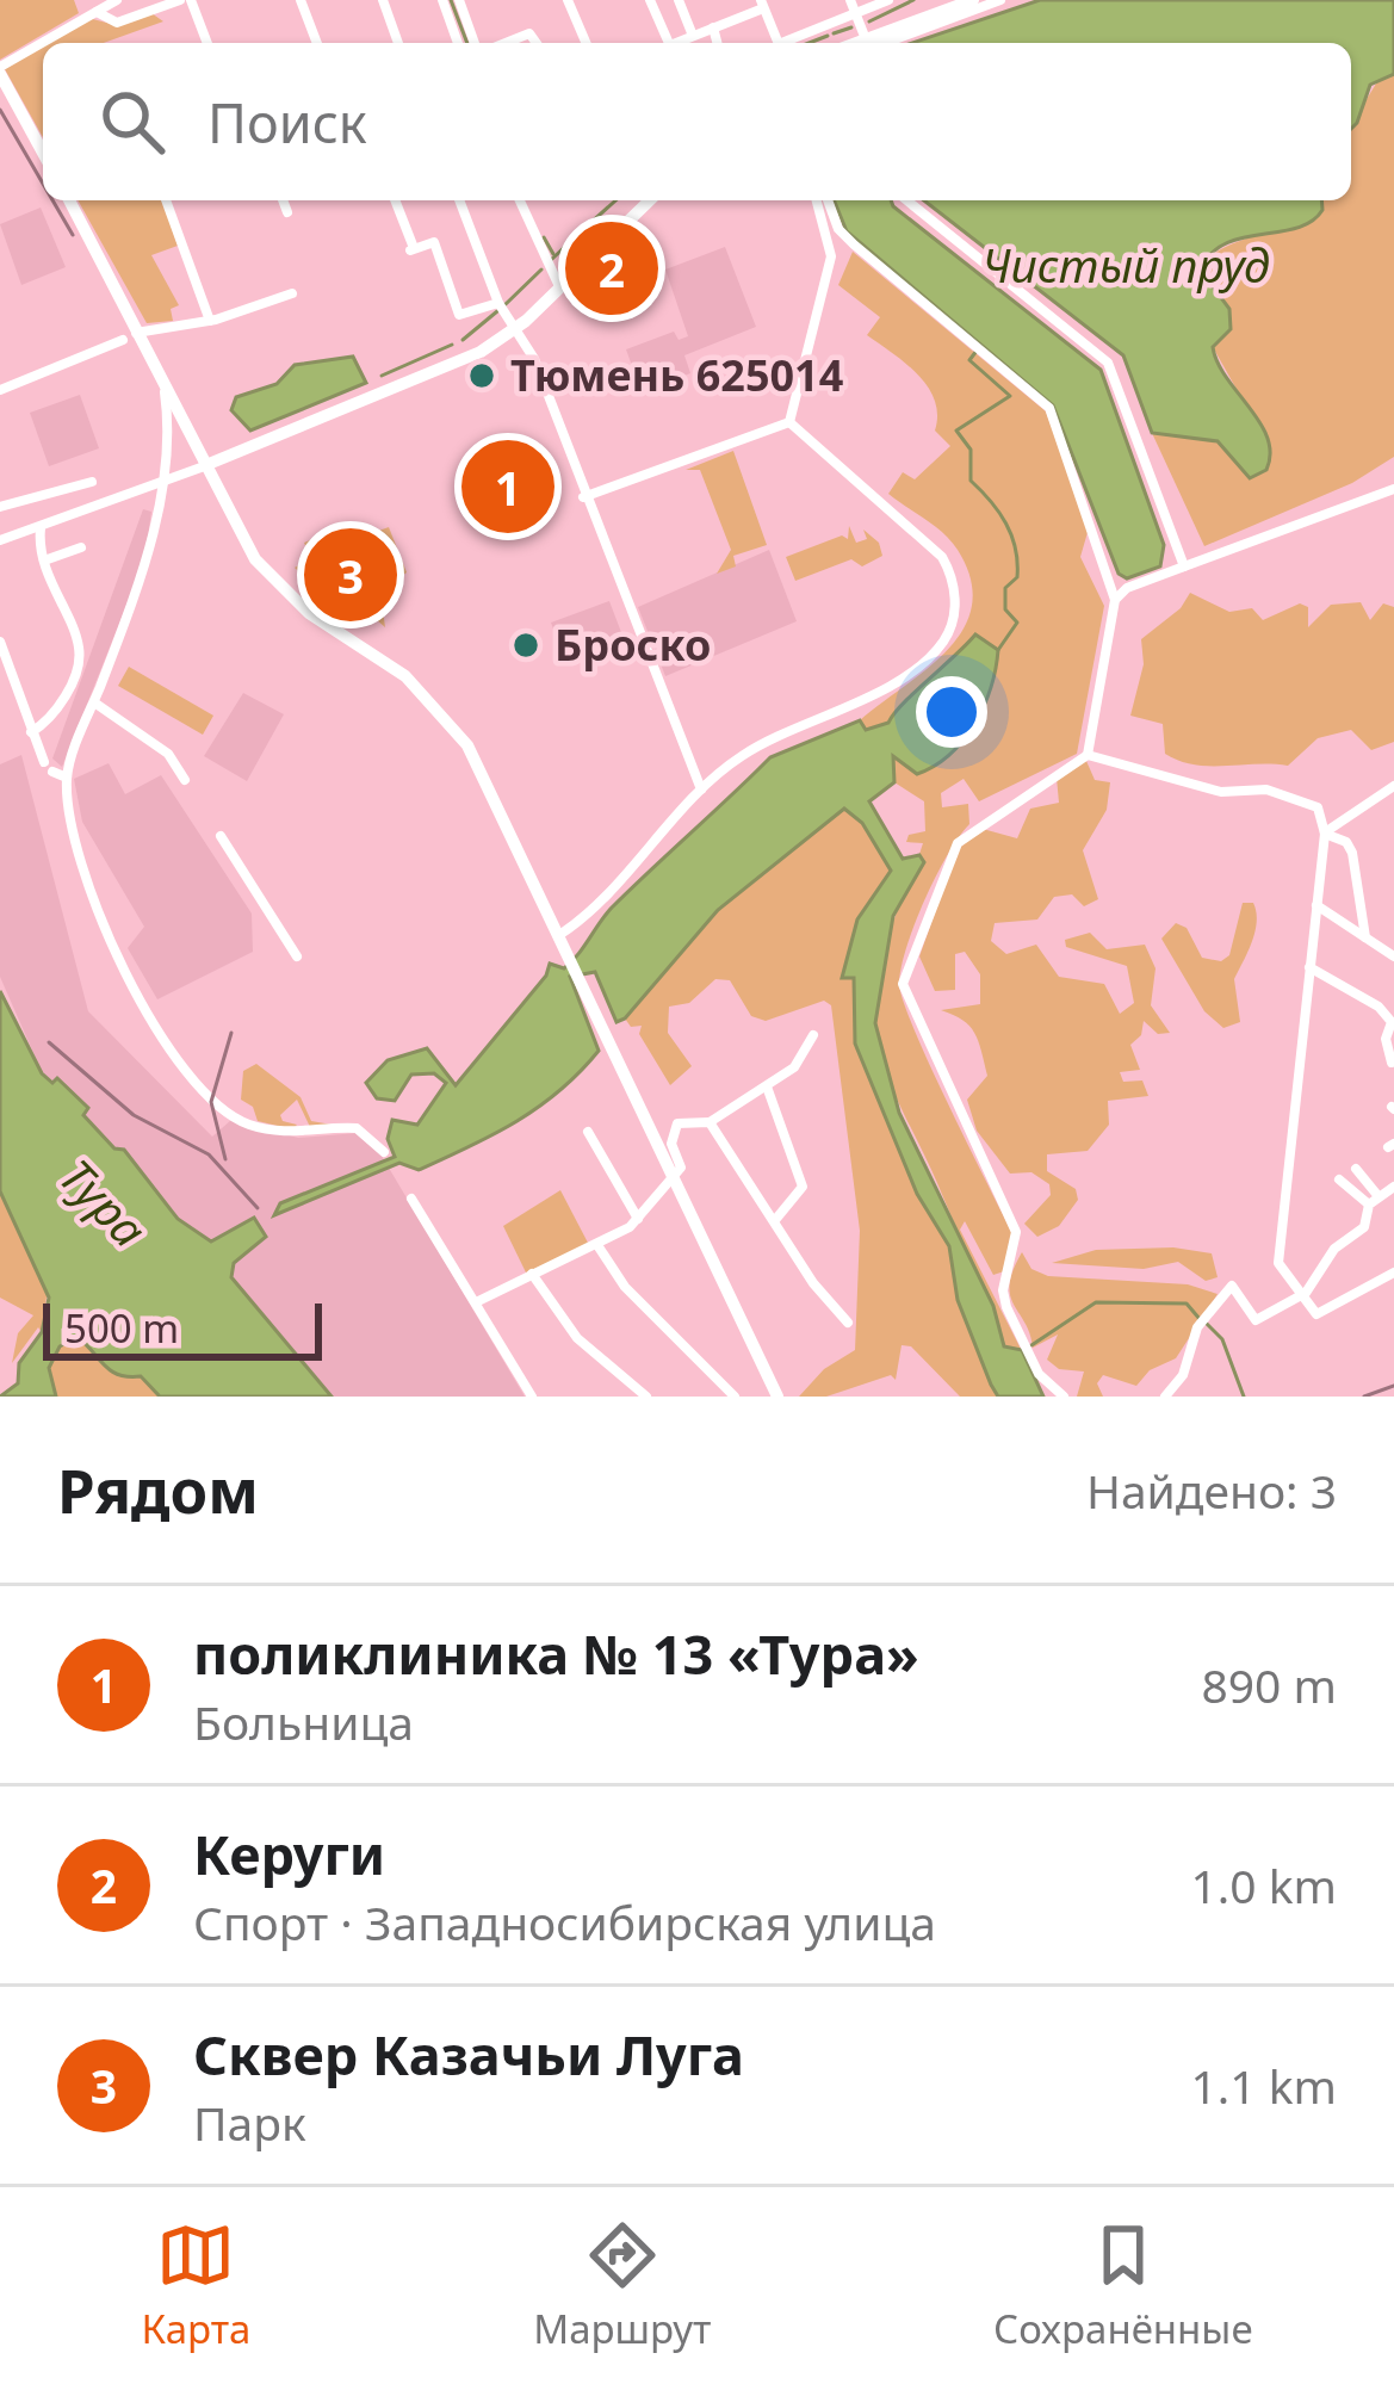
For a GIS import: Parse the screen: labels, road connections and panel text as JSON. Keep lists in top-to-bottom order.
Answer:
{
  "water": ["Чистый пруд", "Тура"],
  "places": ["Тюмень 625014", "Броско"],
  "scale_bar": "500 m",
  "page": {
    "search": "Поиск",
    "pins": ["2", "1", "3"],
    "scale": "500 m",
    "heading": ["Рядом", "Найдено: 3"],
    "list": [
      {
        "mark": "1",
        "name": "поликлиника № 13 «Тура»",
        "note": "Больница",
        "value": "890 m"
      },
      {
        "mark": "2",
        "name": "Керуги",
        "note": "Спорт · Западносибирская улица",
        "value": "1.0 km"
      },
      {
        "mark": "3",
        "name": "Сквер Казачьи Луга",
        "note": "Парк",
        "value": "1.1 km"
      }
    ],
    "nav": ["Карта", "Маршрут", "Сохранённые"]
  }
}
